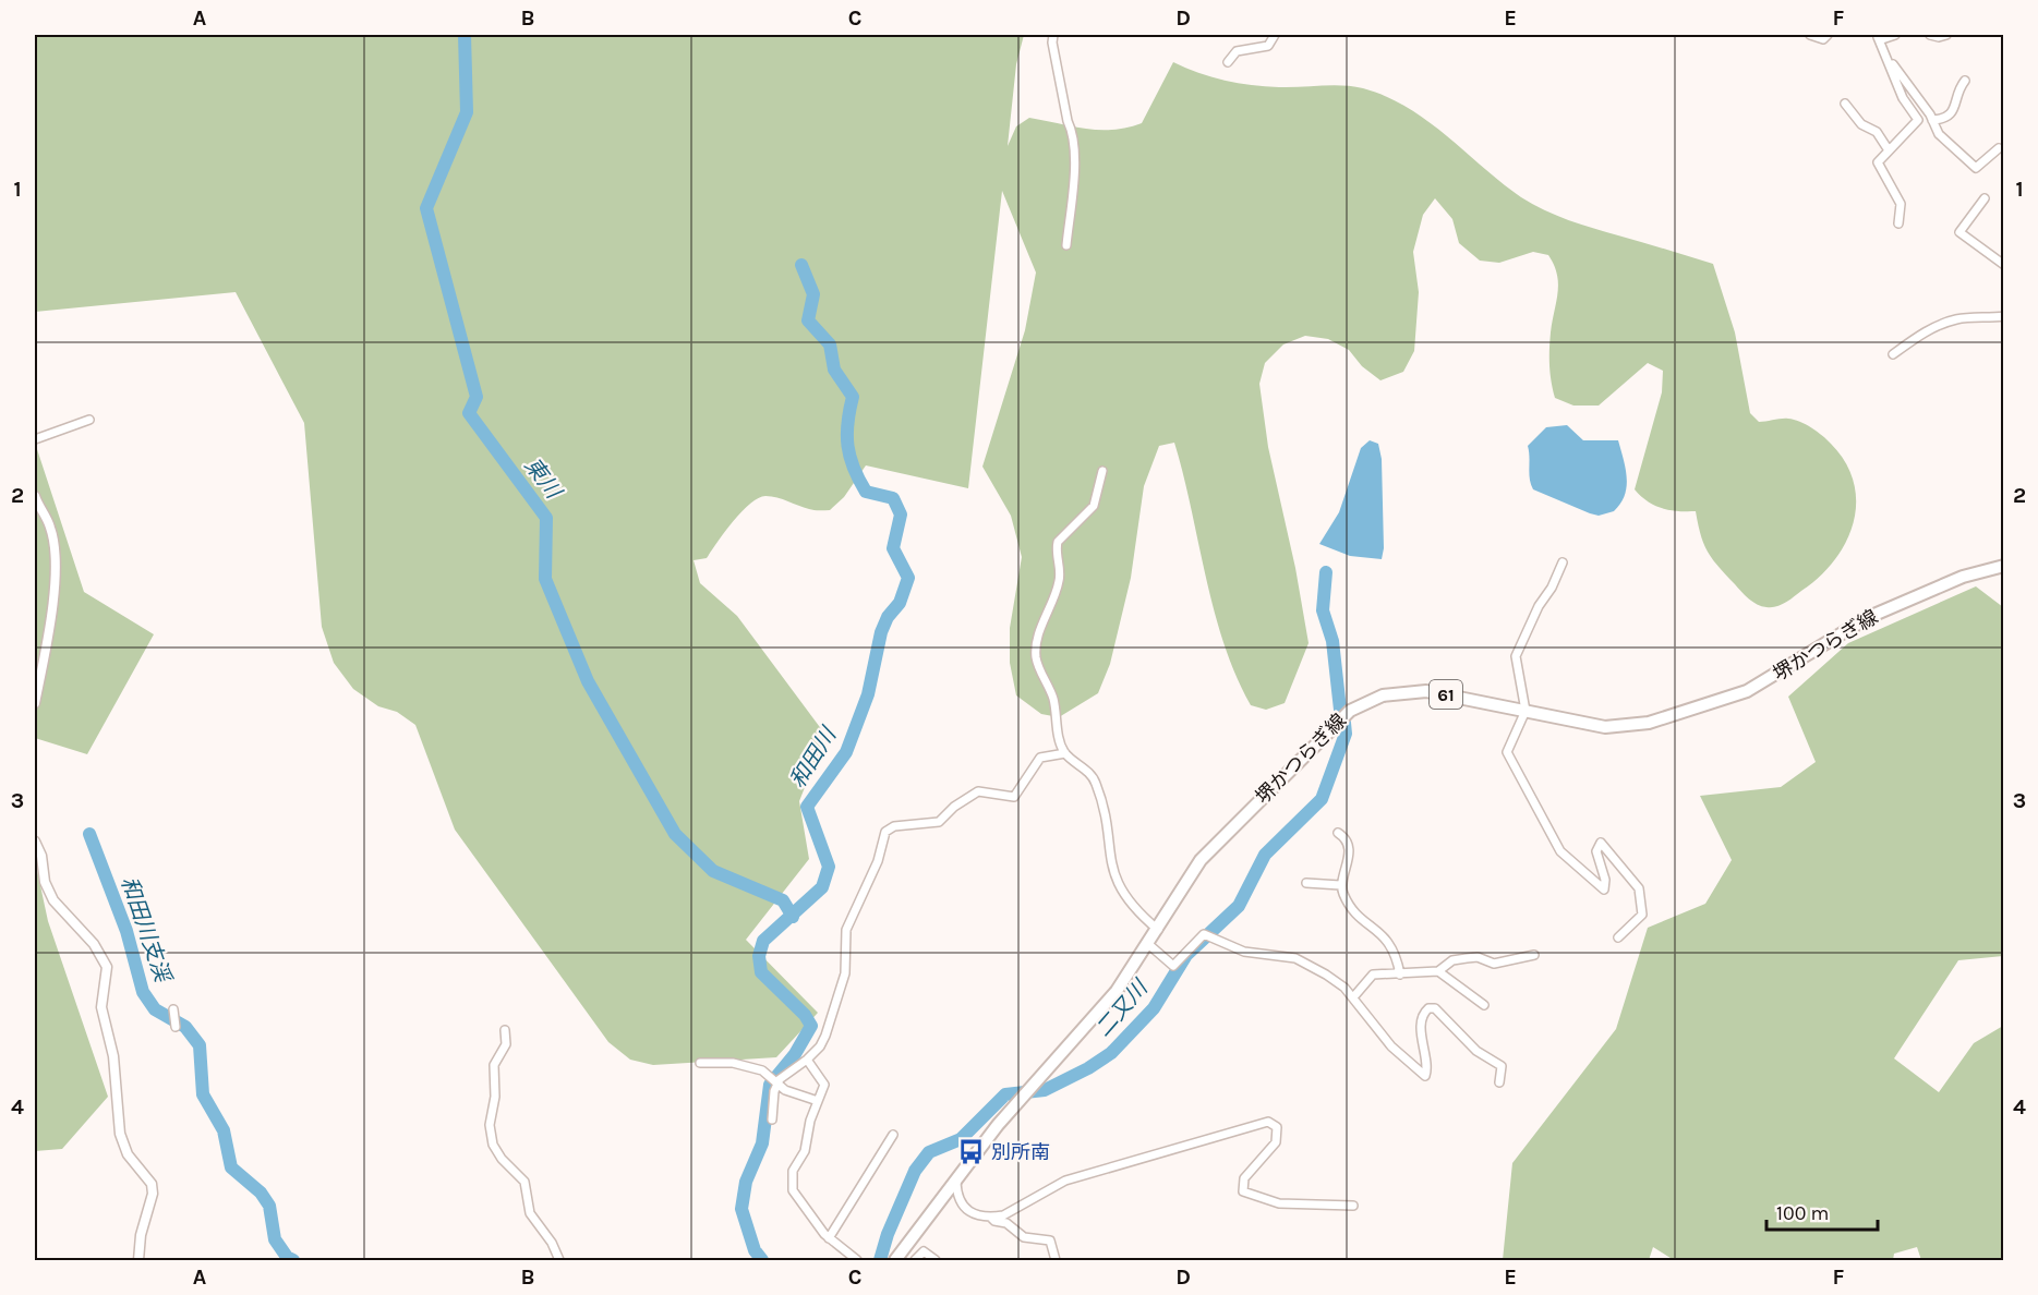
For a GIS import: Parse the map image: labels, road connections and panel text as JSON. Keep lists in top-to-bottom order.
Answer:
{
  "streets": {
    "main road": ["堺かつらぎ線", "61"]
  },
  "water": [
    "東川",
    "和田川",
    "和田川支渓",
    "二又川"
  ],
  "places": {
    "bus stop": ["別所南"]
  },
  "scale_bar": "100 m",
  "grid": {
    "columns": [
      "A",
      "B",
      "C",
      "D",
      "E",
      "F"
    ],
    "rows": [
      "1",
      "2",
      "3",
      "4"
    ]
  }
}
